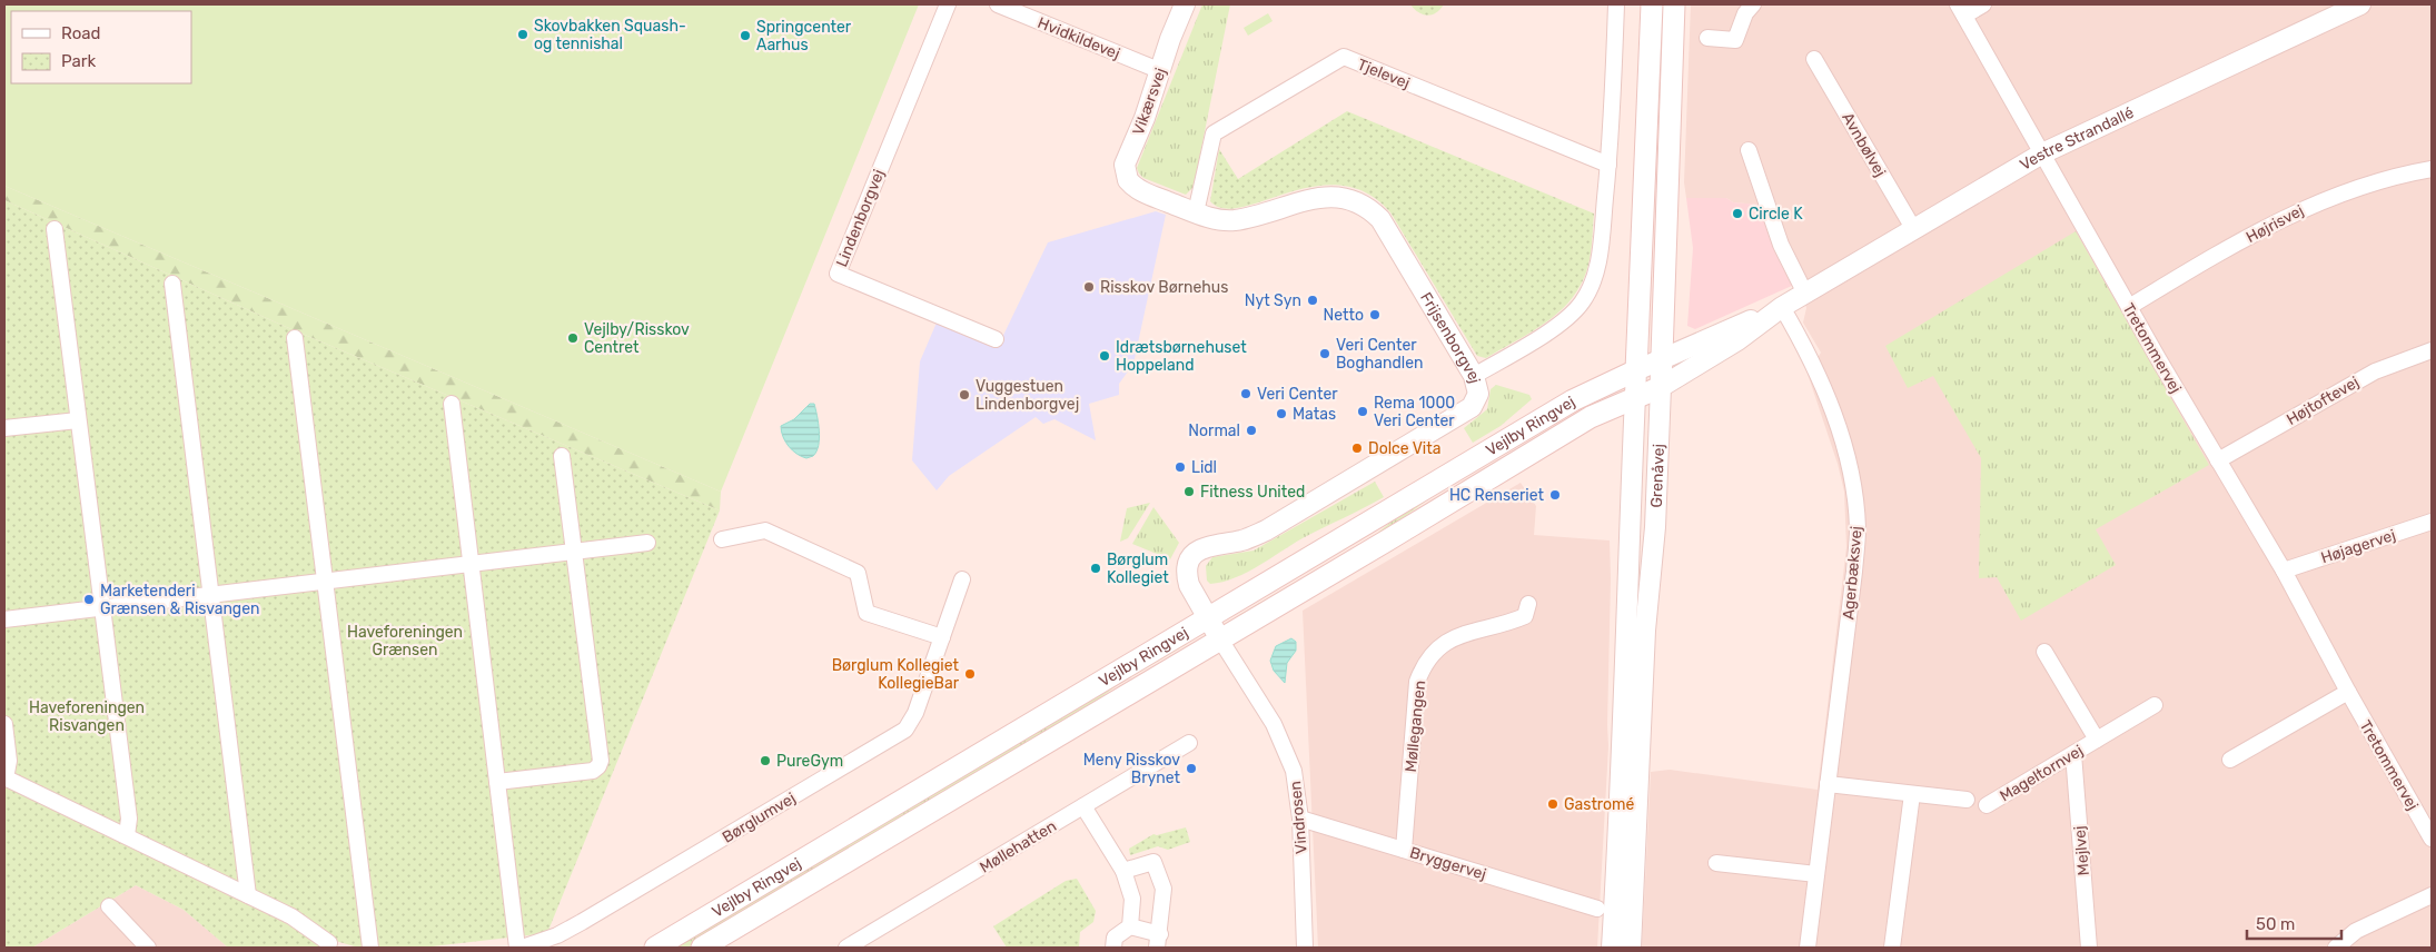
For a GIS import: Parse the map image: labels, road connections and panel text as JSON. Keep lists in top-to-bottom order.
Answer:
{
  "streets": {
    "main road": ["Vejlby Ringvej", "Grenåvej"],
    "street": [
      "Hvidkildevej",
      "Tjelevej",
      "Vikærsvej",
      "Vestre Strandallé",
      "Avnbølvej",
      "Lindenborgvej",
      "Højrisvej",
      "Frijsenborgvej",
      "Tretommervej",
      "Højtoftevej",
      "Højagervej",
      "Agerbæksvej",
      "Møllegangen",
      "Mageltornvej",
      "Børglumvej",
      "Vindrosen",
      "Møllehatten",
      "Mejlvej",
      "Bryggervej"
    ]
  },
  "crossings": [
    ["Hvidkildevej", "Vikærsvej"],
    ["Tjelevej", "Frijsenborgvej"],
    ["Vikærsvej", "Frijsenborgvej"],
    ["Vestre Strandallé", "Avnbølvej"],
    ["Vestre Strandallé", "Tretommervej"],
    ["Vestre Strandallé", "Vejlby Ringvej"],
    ["Vestre Strandallé", "Grenåvej"],
    ["Vestre Strandallé", "Agerbæksvej"],
    ["Højrisvej", "Tretommervej"],
    ["Frijsenborgvej", "Vejlby Ringvej"],
    ["Frijsenborgvej", "Vindrosen"],
    ["Tretommervej", "Højtoftevej"],
    ["Tretommervej", "Højagervej"],
    ["Vejlby Ringvej", "Grenåvej"],
    ["Vejlby Ringvej", "Vindrosen"],
    ["Møllegangen", "Bryggervej"],
    ["Mageltornvej", "Mejlvej"],
    ["Vindrosen", "Bryggervej"]
  ],
  "parks": ["Haveforeningen Grænsen", "Haveforeningen Risvangen"],
  "places": [
    "Skovbakken Squash- og tennishal",
    "Springcenter Aarhus",
    "Circle K",
    "Risskov Børnehus",
    "Nyt Syn",
    "Netto",
    "Vejlby/Risskov Centret",
    "Veri Center Boghandlen",
    "Idrætsbørnehuset Hoppeland",
    "Veri Center",
    "Vuggestuen Lindenborgvej",
    "Rema 1000 Veri Center",
    "Matas",
    "Normal",
    "Dolce Vita",
    "Lidl",
    "Fitness United",
    "HC Renseriet",
    "Børglum Kollegiet",
    "Marketenderi Grænsen & Risvangen",
    "Børglum Kollegiet KollegieBar",
    "PureGym",
    "Meny Risskov Brynet",
    "Gastromé"
  ],
  "legend": ["Road", "Park"],
  "scale_bar": "50 m"
}
